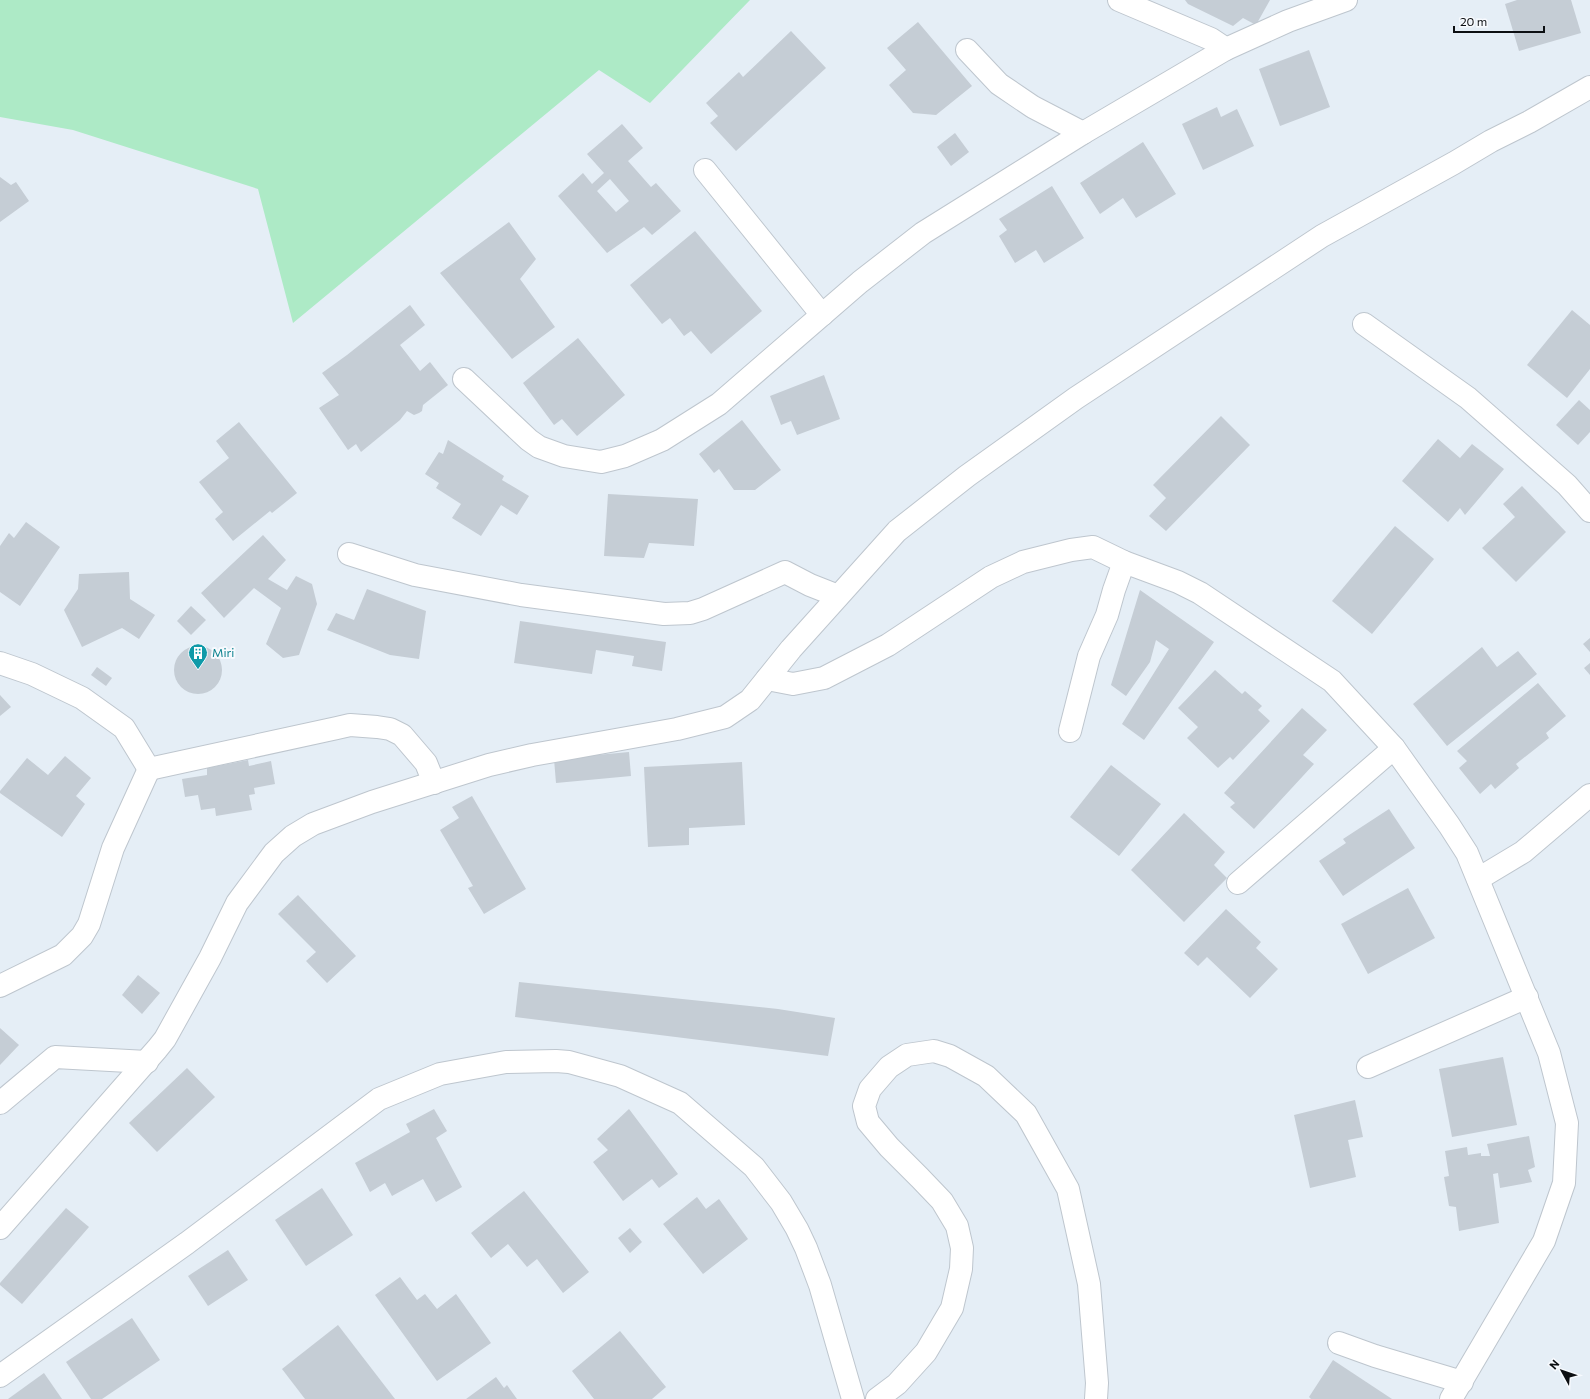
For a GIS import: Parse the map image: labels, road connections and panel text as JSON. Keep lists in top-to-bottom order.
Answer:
{
  "places": {
    "building": ["Miri"]
  },
  "scale_bar": "20 m",
  "north": "top left"
}
